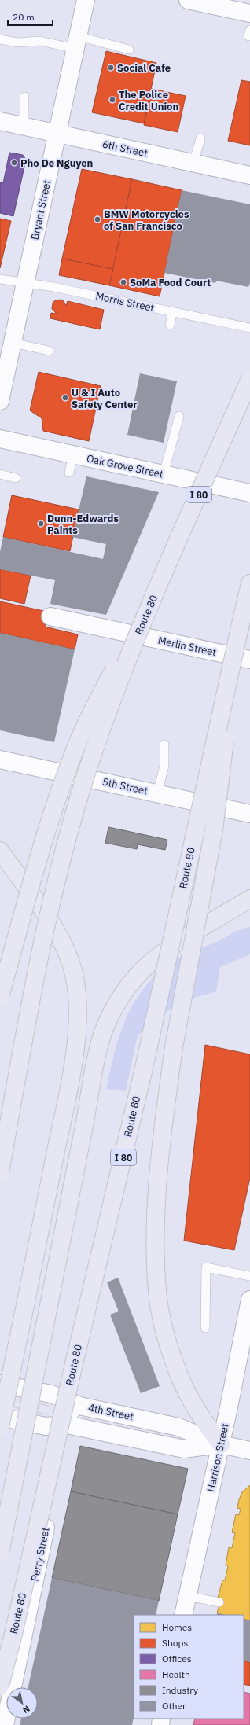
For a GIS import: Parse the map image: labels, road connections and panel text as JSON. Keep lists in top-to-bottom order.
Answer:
{
  "streets": {
    "highway": ["I 80", "Route 80"],
    "main road": [
      "6th Street",
      "Bryant Street",
      "Oak Grove Street",
      "Merlin Street",
      "5th Street",
      "4th Street",
      "Harrison Street",
      "Perry Street"
    ],
    "lane": ["Morris Street"]
  },
  "crossings": [
    ["6th Street", "Bryant Street"],
    ["Bryant Street", "Morris Street"],
    ["4th Street", "Harrison Street"],
    ["4th Street", "Perry Street"]
  ],
  "places": [
    "Social Cafe",
    "The Police Credit Union",
    "Pho De Nguyen",
    "BMW Motorcycles of San Francisco",
    "SoMa Food Court",
    "U & I Auto Safety Center",
    "Dunn-Edwards Paints"
  ],
  "legend": [
    "Homes",
    "Shops",
    "Offices",
    "Health",
    "Industry",
    "Other"
  ],
  "scale_bar": "20 m",
  "north": "bottom right"
}
